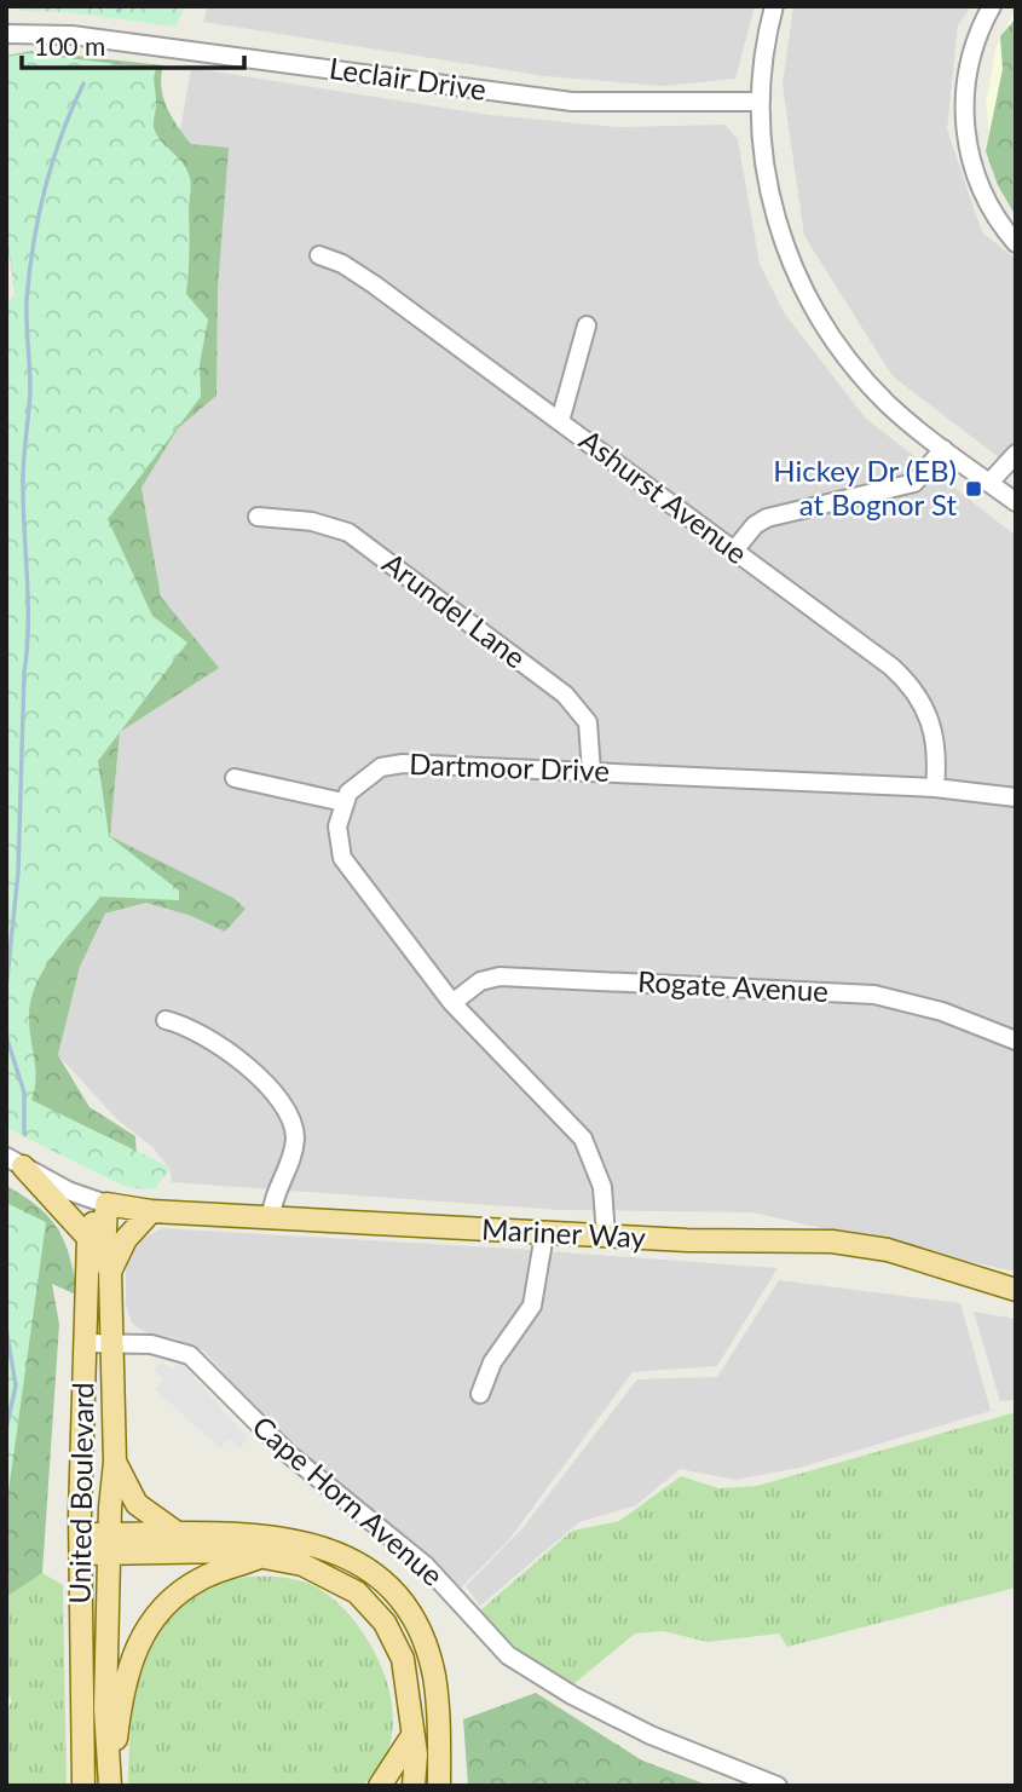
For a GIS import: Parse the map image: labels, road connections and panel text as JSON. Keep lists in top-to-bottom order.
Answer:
{
  "streets": {
    "main road": ["Mariner Way", "United Boulevard"],
    "street": [
      "Leclair Drive",
      "Ashurst Avenue",
      "Arundel Lane",
      "Dartmoor Drive",
      "Rogate Avenue",
      "Cape Horn Avenue"
    ]
  },
  "crossings": [
    ["Ashurst Avenue", "Dartmoor Drive"],
    ["Arundel Lane", "Dartmoor Drive"],
    ["Mariner Way", "United Boulevard"],
    ["United Boulevard", "Cape Horn Avenue"]
  ],
  "places": {
    "transit": ["Hickey Dr (EB) at Bognor St"]
  },
  "scale_bar": "100 m"
}
